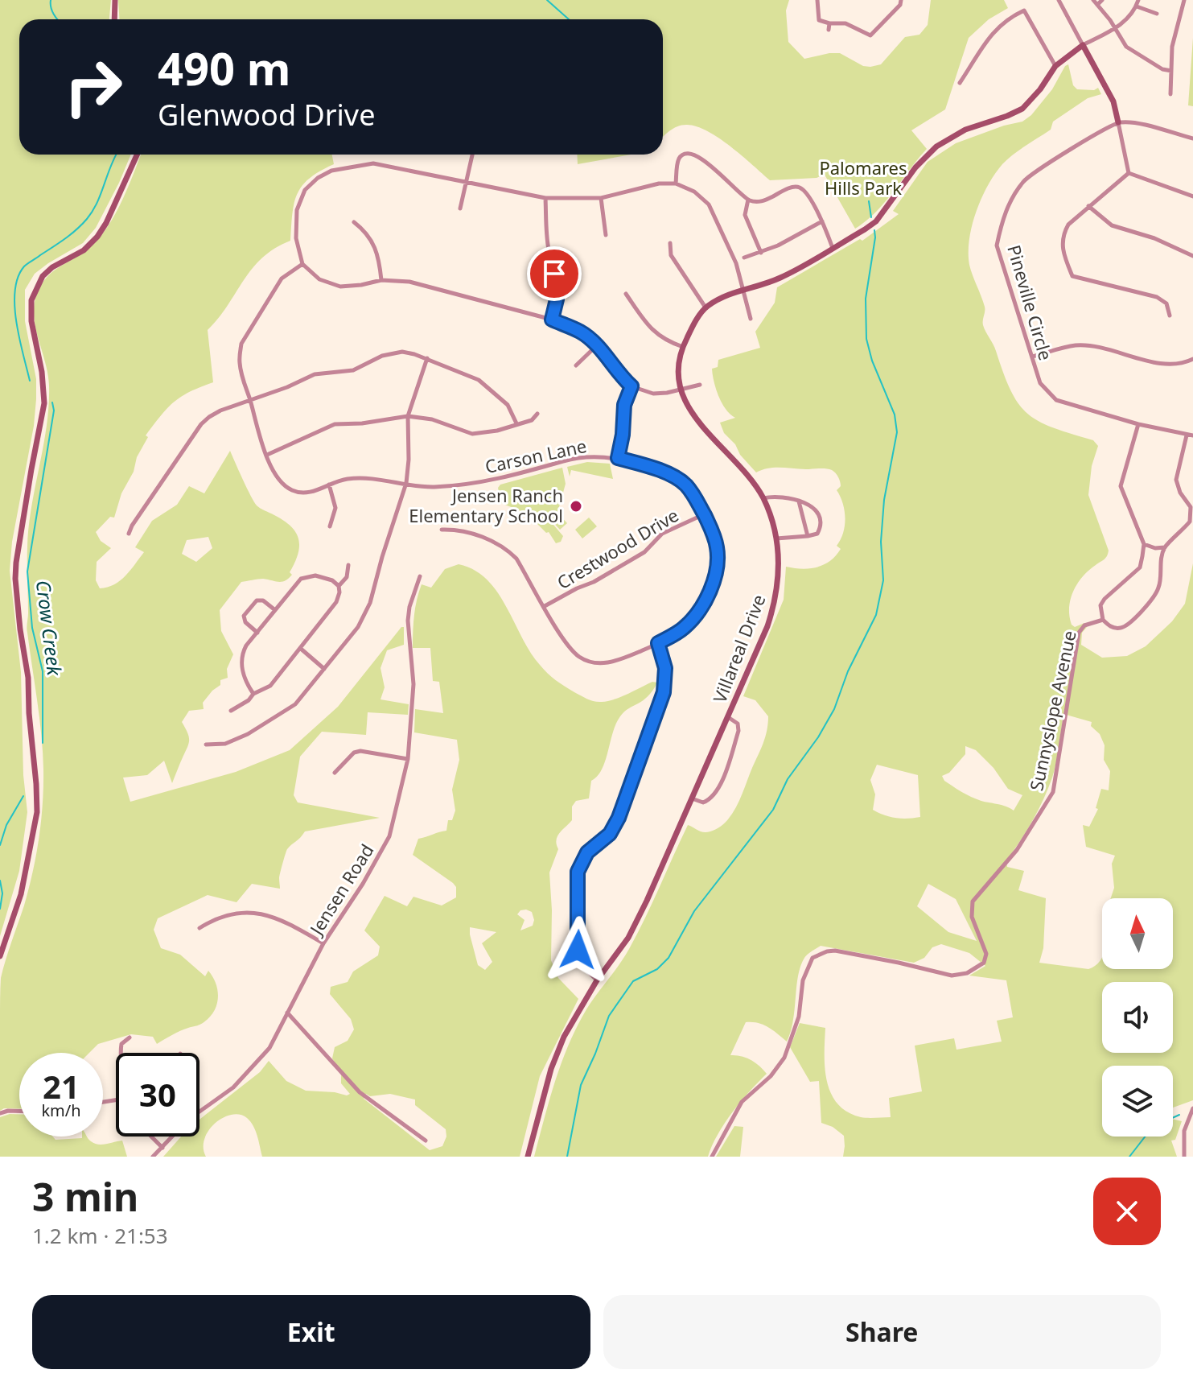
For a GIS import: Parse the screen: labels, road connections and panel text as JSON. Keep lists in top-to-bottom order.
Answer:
{
  "streets": {
    "street": [
      "Pineville Circle",
      "Carson Lane",
      "Crestwood Drive",
      "Villareal Drive",
      "Sunnyslope Avenue",
      "Jensen Road"
    ]
  },
  "crossings": [
    ["Carson Lane", "Crestwood Drive"]
  ],
  "water": ["Crow Creek"],
  "parks": ["Palomares Hills Park"],
  "places": ["Jensen Ranch Elementary School"],
  "north": "top",
  "page": {
    "turn": ["490 m", "Glenwood Drive"],
    "speed": "21 km/h",
    "limit": "30",
    "heading": ["3 min", "1.2 km · 21:53"],
    "buttons": ["Exit", "Share"]
  }
}
